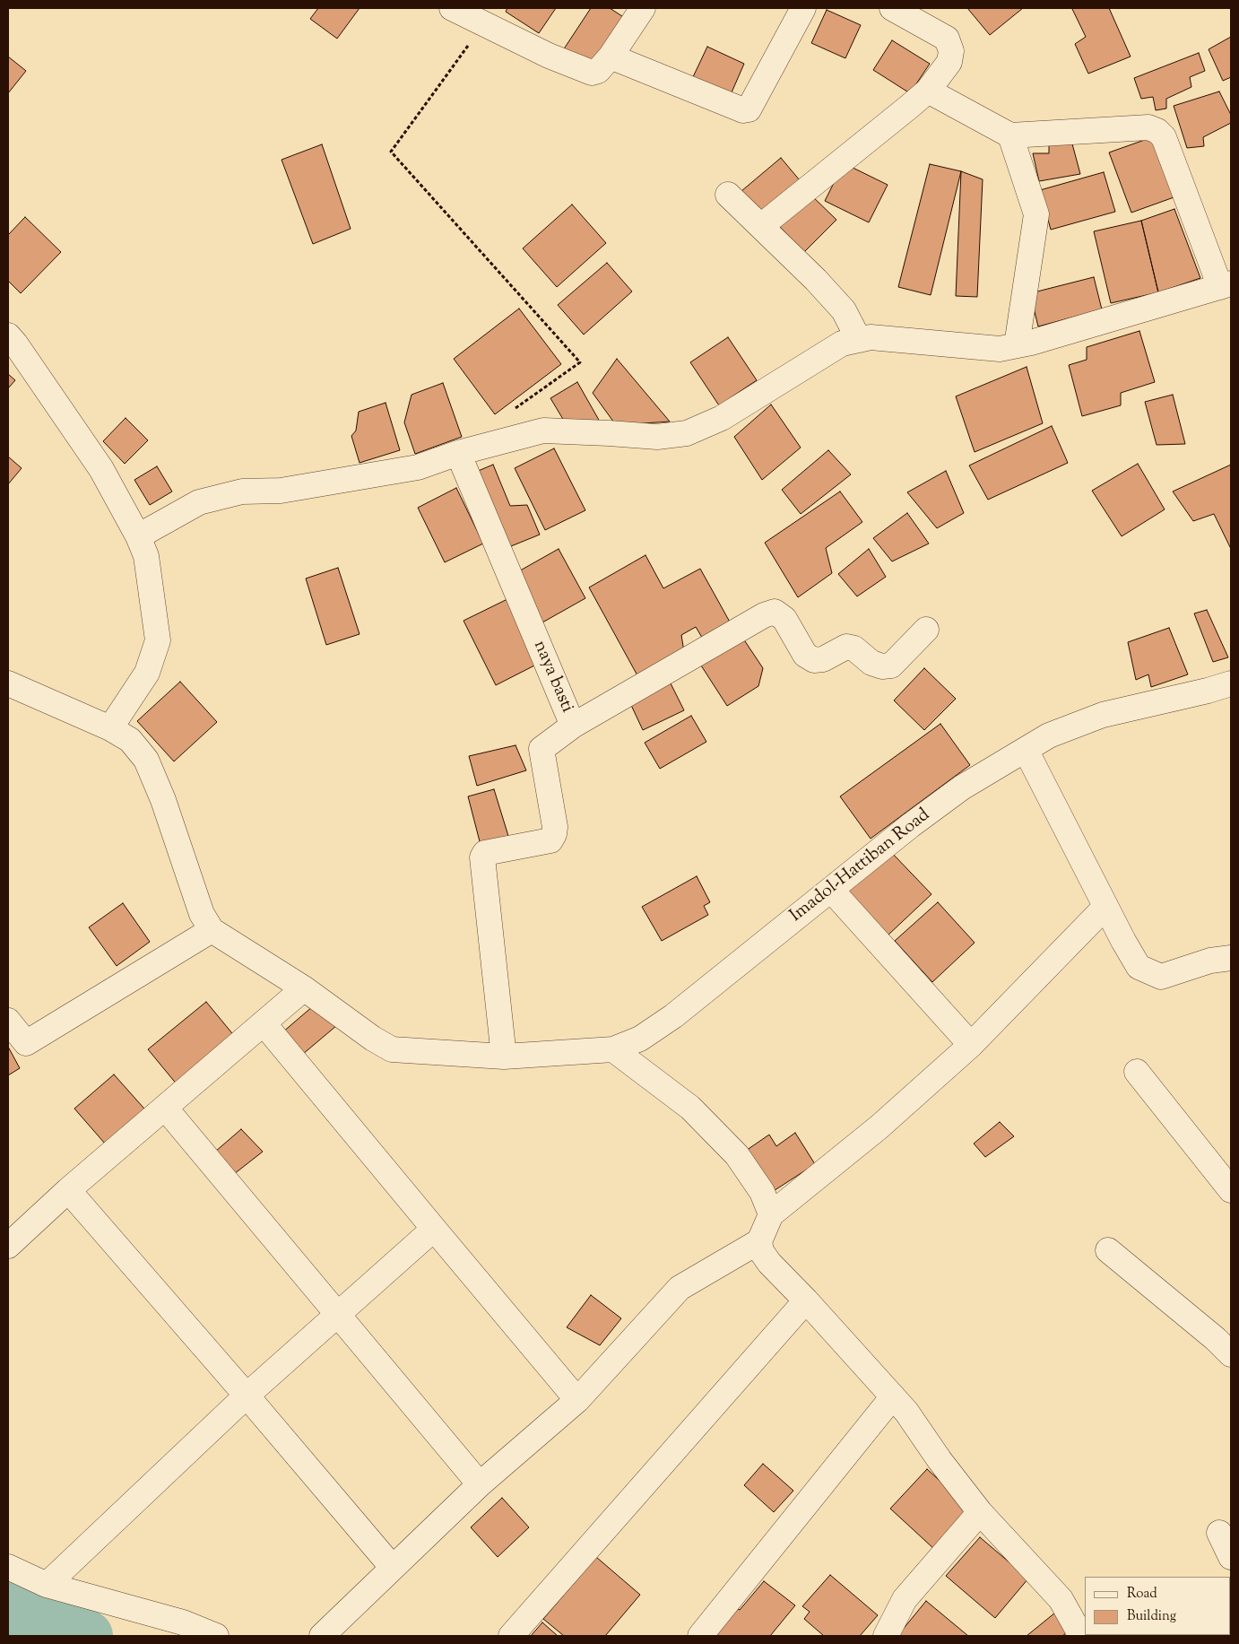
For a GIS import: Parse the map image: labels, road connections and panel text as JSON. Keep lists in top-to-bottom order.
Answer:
{
  "streets": {
    "street": ["naya basti", "Imadol-Hattiban Road"]
  },
  "crossings": [
    ["naya basti", "Imadol-Hattiban Road"]
  ],
  "legend": ["Road", "Building"]
}
